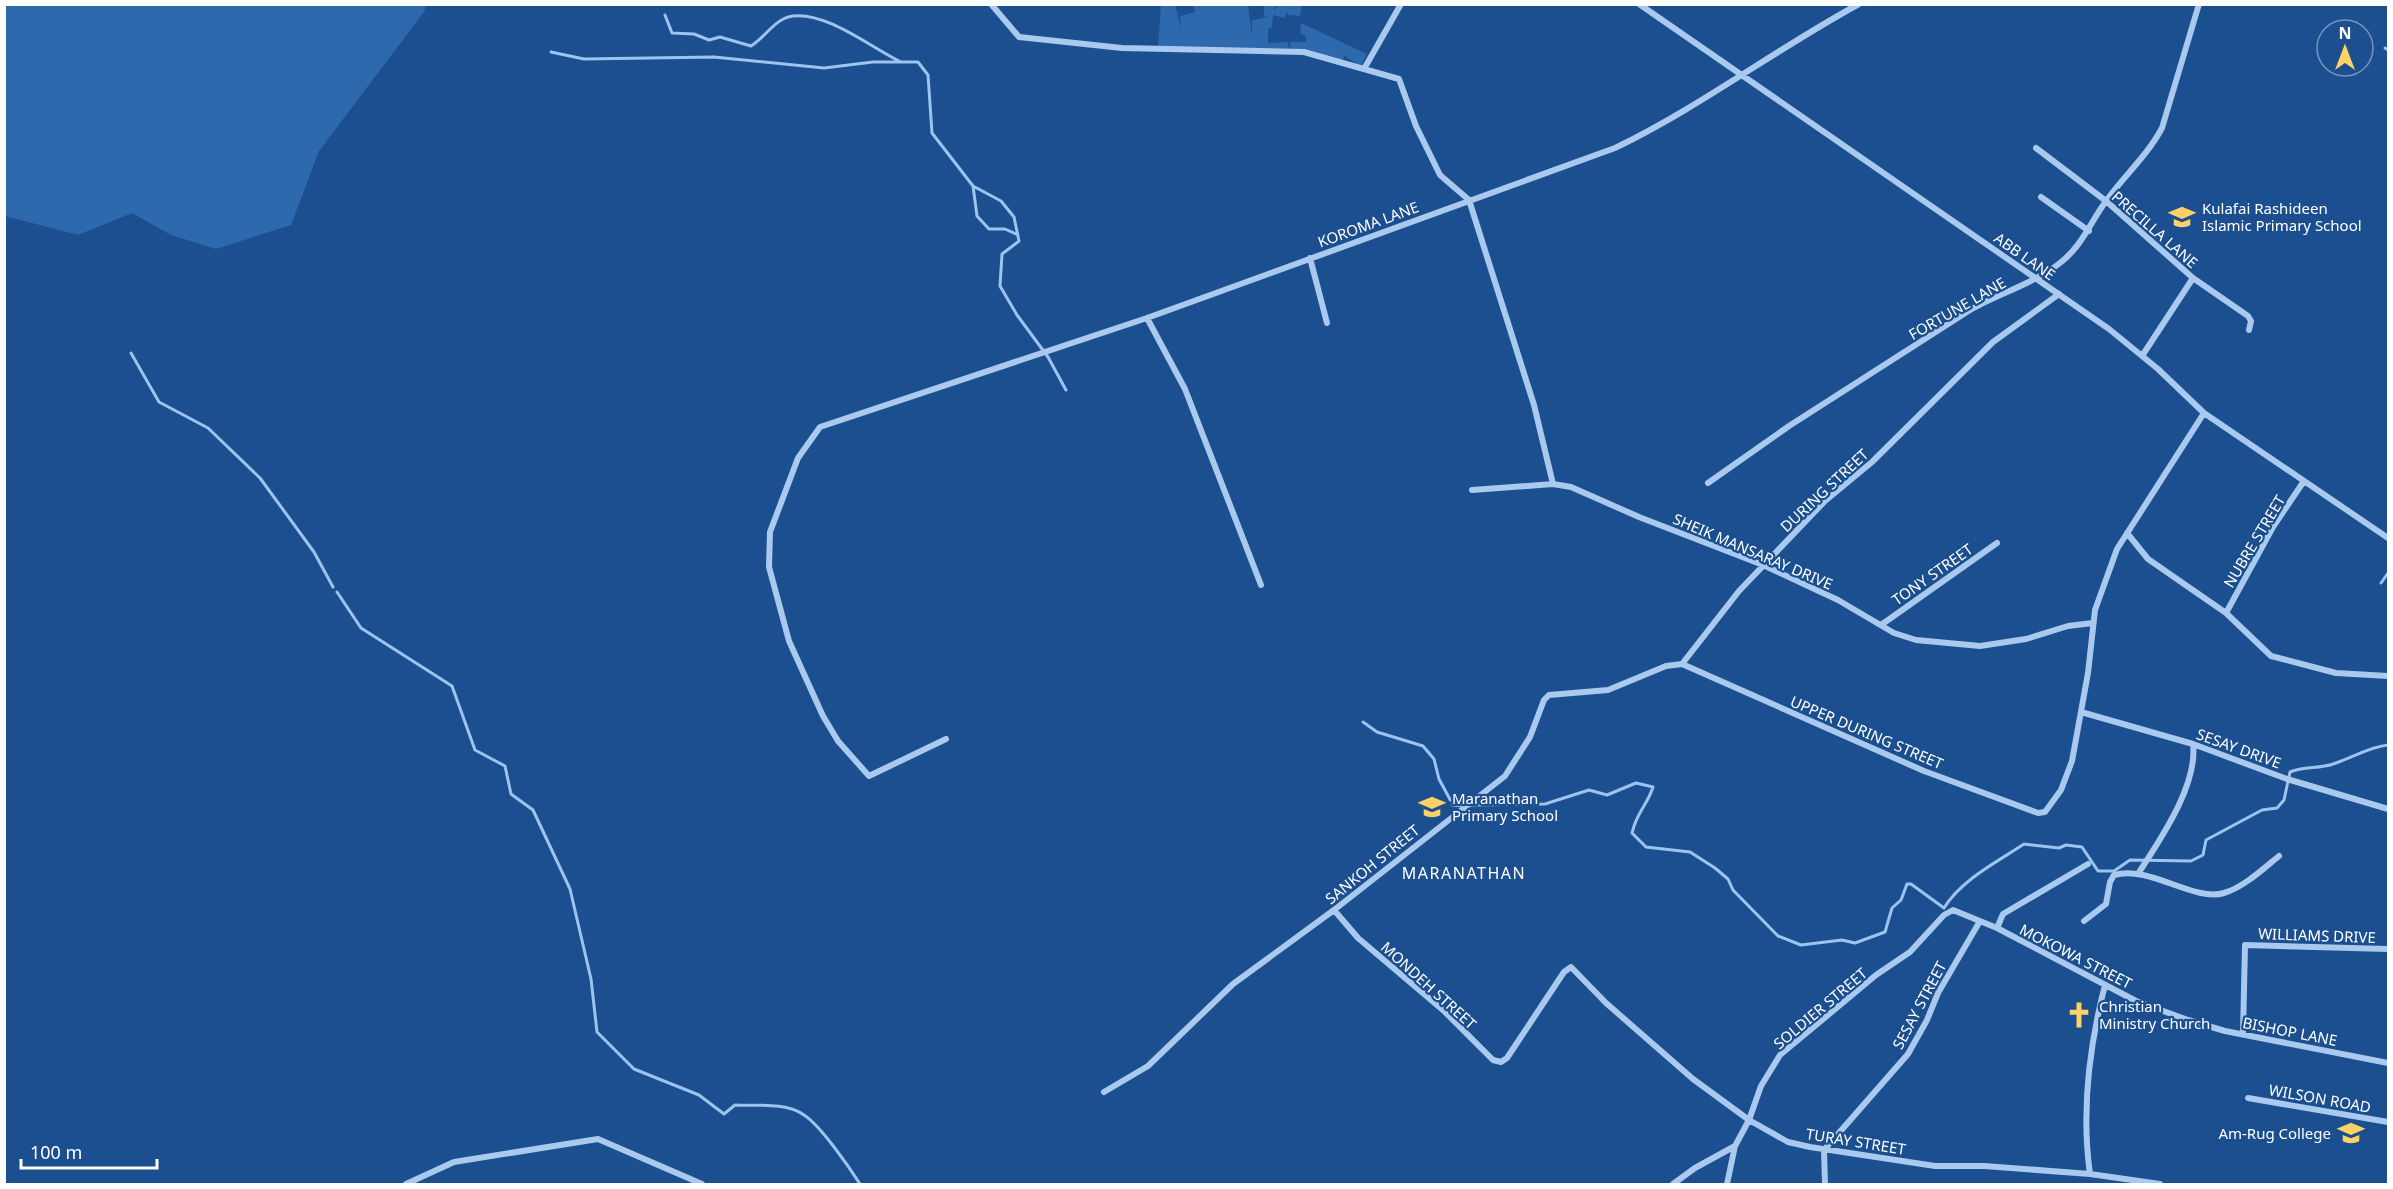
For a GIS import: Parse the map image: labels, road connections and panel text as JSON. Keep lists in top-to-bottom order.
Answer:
{
  "streets": {
    "street": [
      "KOROMA LANE",
      "PRECILLA LANE",
      "ABB LANE",
      "FORTUNE LANE",
      "DURING STREET",
      "NUBRE STREET",
      "SHEIK MANSARAY DRIVE",
      "TONY STREET",
      "UPPER DURING STREET",
      "SESAY DRIVE",
      "SANKOH STREET",
      "WILLIAMS DRIVE",
      "MOKOWA STREET",
      "MONDEH STREET",
      "SESAY STREET",
      "SOLDIER STREET",
      "BISHOP LANE",
      "WILSON ROAD",
      "TURAY STREET"
    ]
  },
  "crossings": [
    ["KOROMA LANE", "ABB LANE"],
    ["PRECILLA LANE", "FORTUNE LANE"],
    ["ABB LANE", "FORTUNE LANE"],
    ["ABB LANE", "DURING STREET"],
    ["ABB LANE", "NUBRE STREET"],
    ["DURING STREET", "SHEIK MANSARAY DRIVE"],
    ["DURING STREET", "UPPER DURING STREET"],
    ["DURING STREET", "SANKOH STREET"],
    ["SHEIK MANSARAY DRIVE", "TONY STREET"],
    ["UPPER DURING STREET", "SESAY DRIVE"],
    ["UPPER DURING STREET", "SANKOH STREET"],
    ["SANKOH STREET", "MONDEH STREET"],
    ["WILLIAMS DRIVE", "BISHOP LANE"],
    ["MOKOWA STREET", "SESAY STREET"],
    ["MOKOWA STREET", "SOLDIER STREET"],
    ["MOKOWA STREET", "BISHOP LANE"],
    ["MONDEH STREET", "TURAY STREET"],
    ["SESAY STREET", "TURAY STREET"],
    ["SOLDIER STREET", "TURAY STREET"]
  ],
  "districts": ["MARANATHAN"],
  "places": {
    "school or university": ["Kulafai Rashideen Islamic Primary School", "Maranathan Primary School", "Am-Rug College"],
    "church": ["Christian Ministry Church"]
  },
  "scale_bar": "100 m",
  "north": "top"
}
